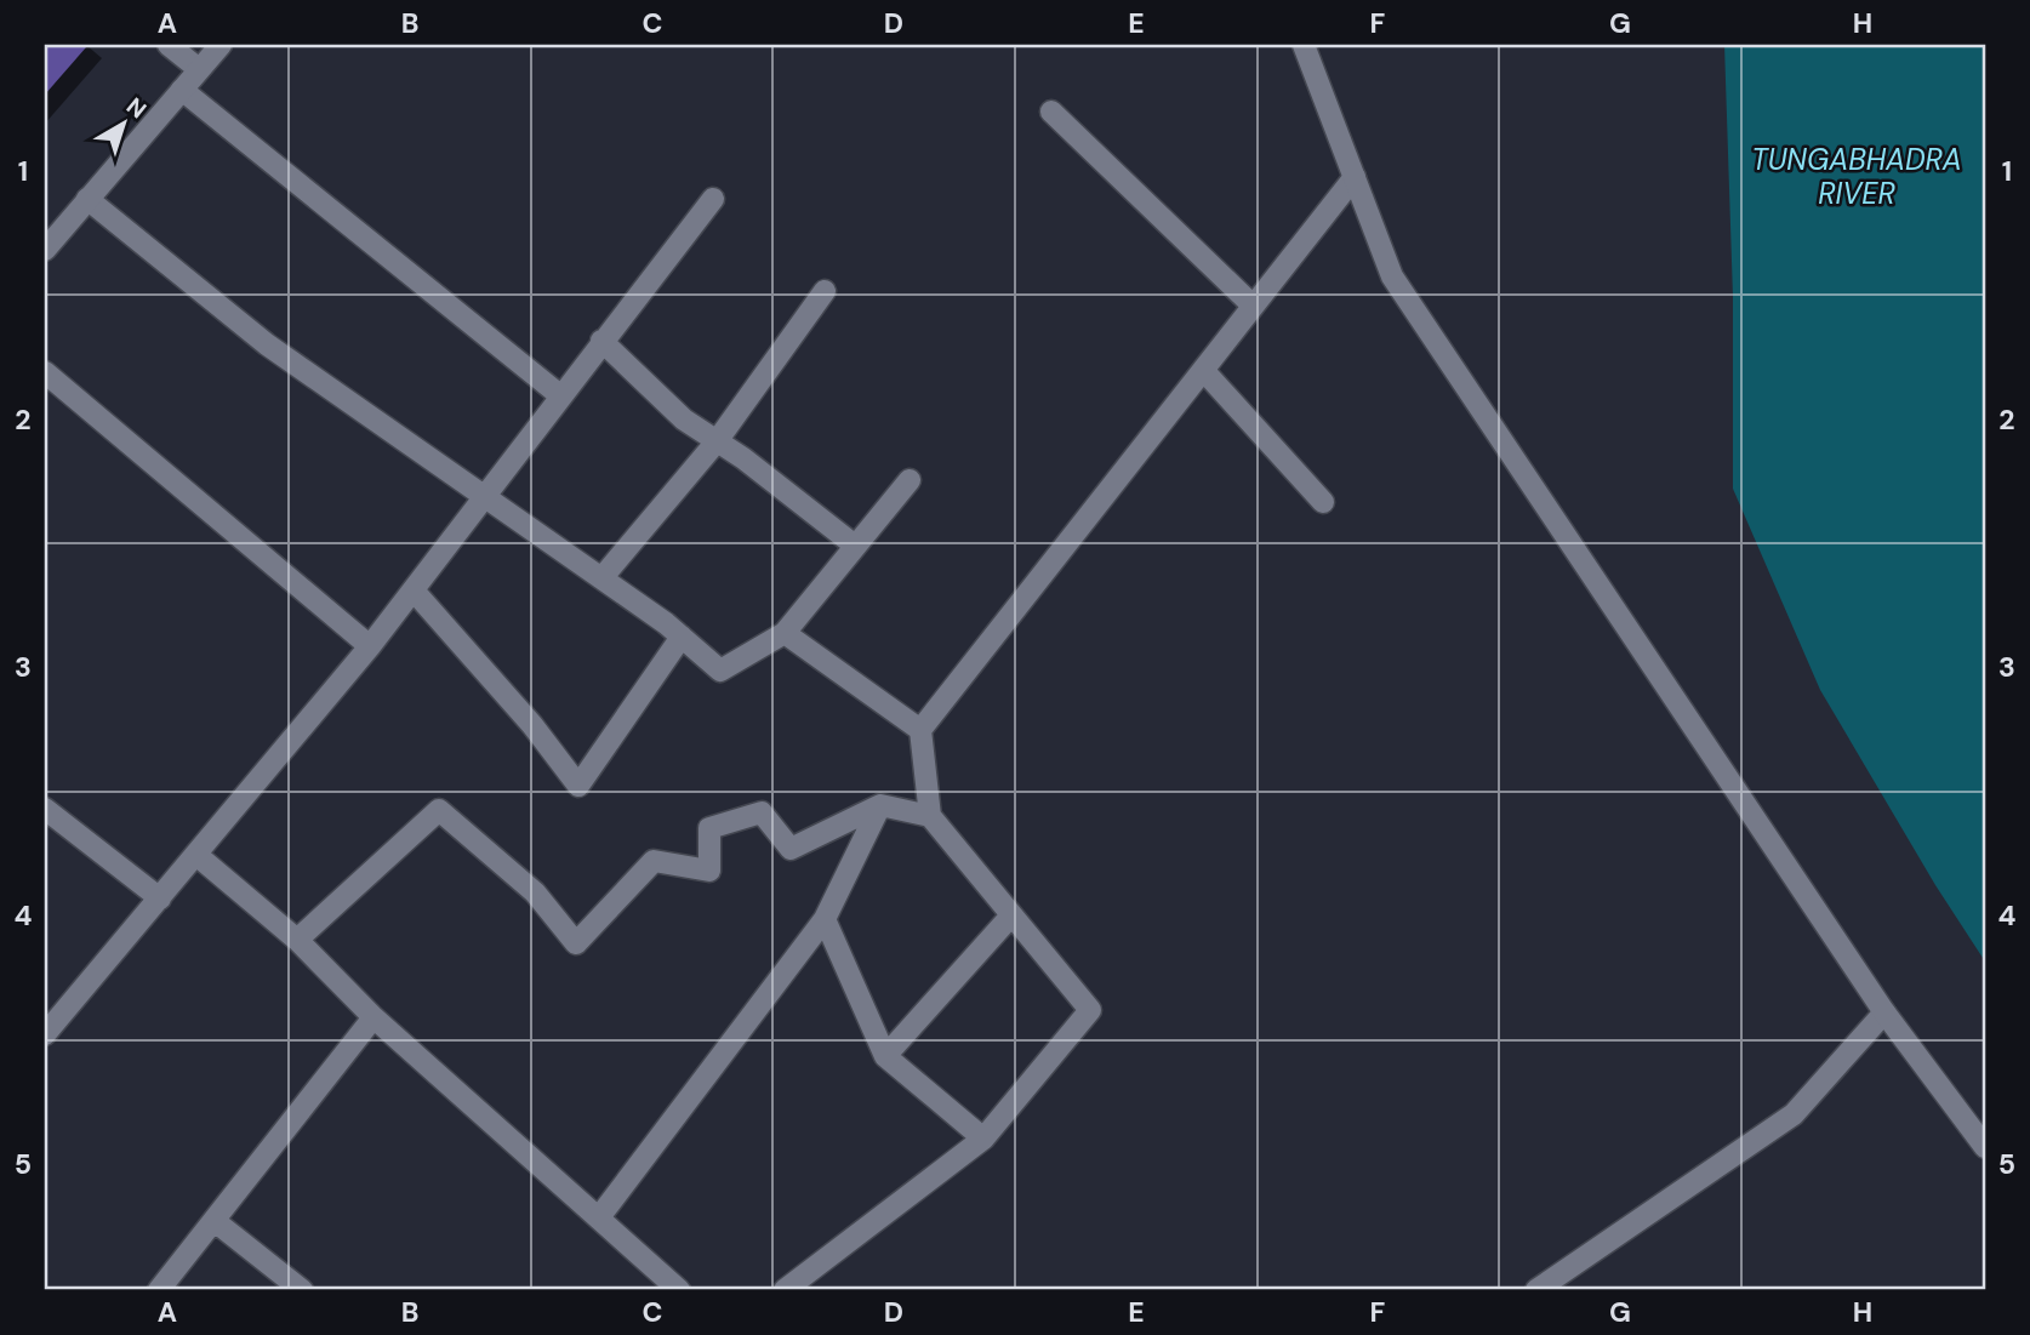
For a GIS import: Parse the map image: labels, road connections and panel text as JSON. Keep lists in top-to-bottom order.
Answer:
{
  "water": ["TUNGABHADRA RIVER"],
  "north": "top right",
  "grid": {
    "columns": [
      "A",
      "B",
      "C",
      "D",
      "E",
      "F",
      "G",
      "H"
    ],
    "rows": [
      "1",
      "2",
      "3",
      "4",
      "5"
    ]
  }
}
